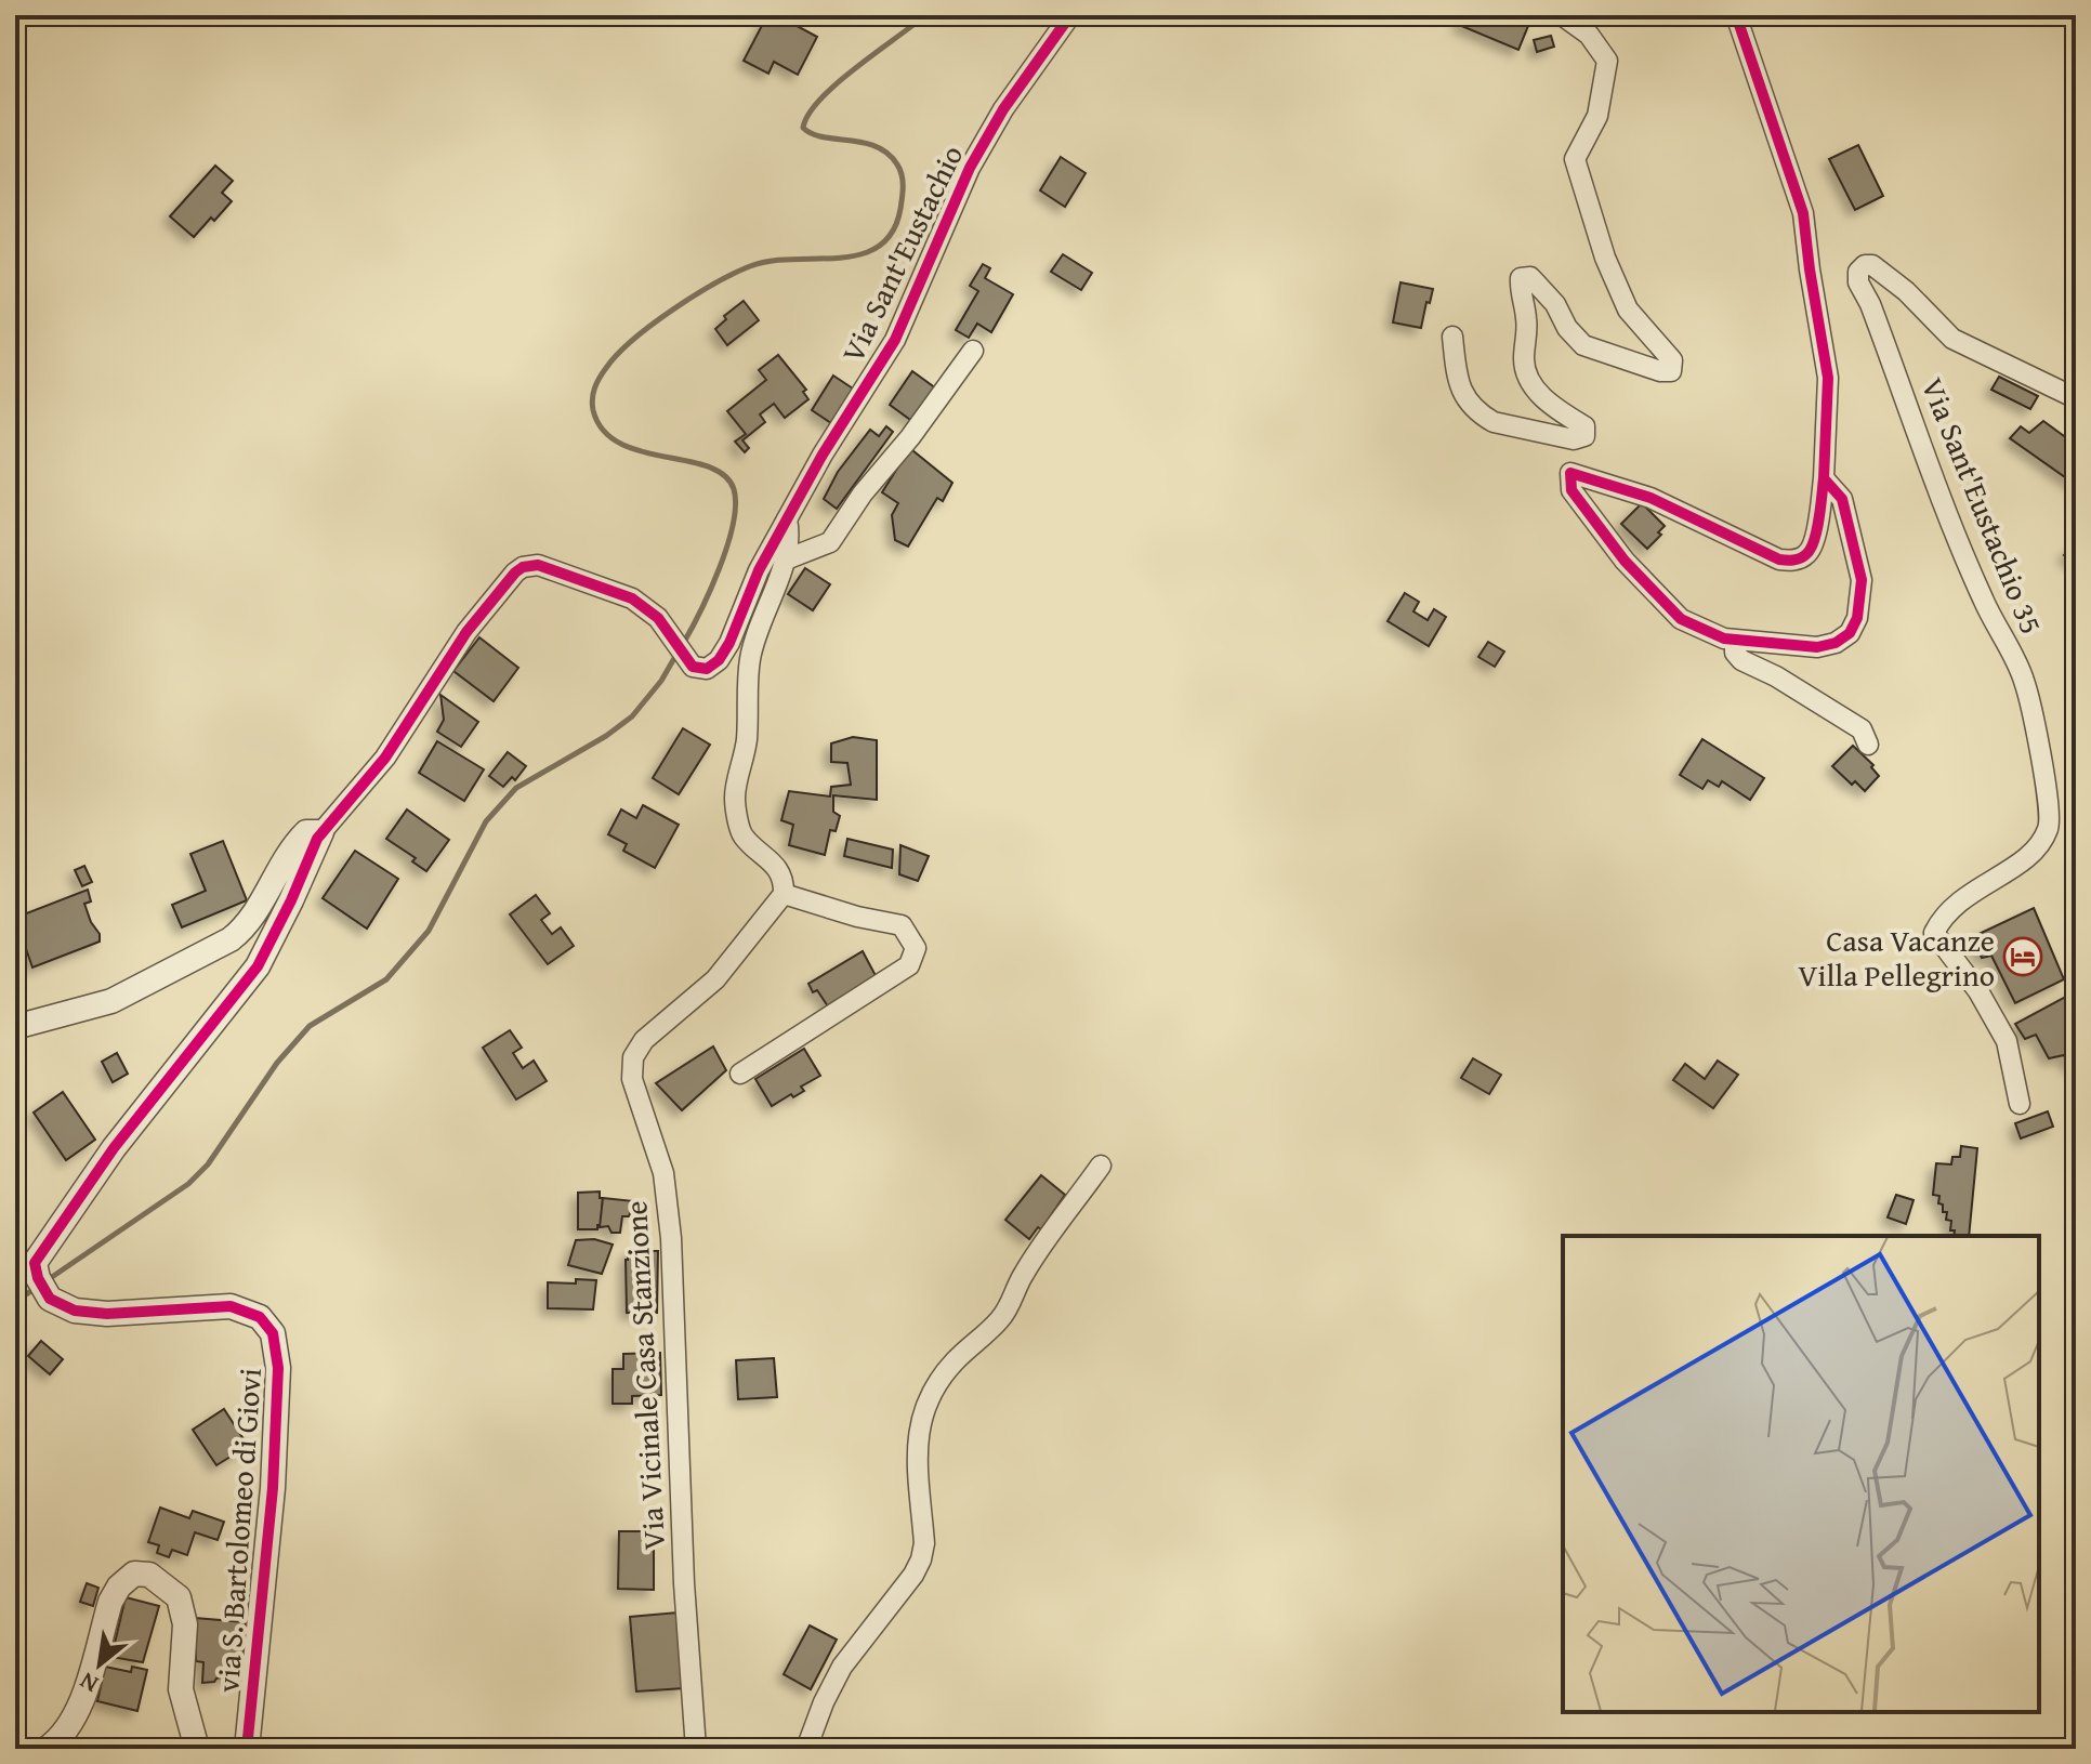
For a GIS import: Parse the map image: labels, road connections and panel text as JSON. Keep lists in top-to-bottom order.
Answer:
{
  "streets": {
    "street": [
      "Via Sant'Eustachio",
      "Via Sant'Eustachio 35",
      "Via Vicinale Casa Stanzione",
      "via S. Bartolomeo di Giovi"
    ]
  },
  "crossings": [
    ["Via Sant'Eustachio", "via S. Bartolomeo di Giovi"]
  ],
  "places": {
    "hotel": ["Casa Vacanze Villa Pellegrino"]
  },
  "north": "bottom left"
}
